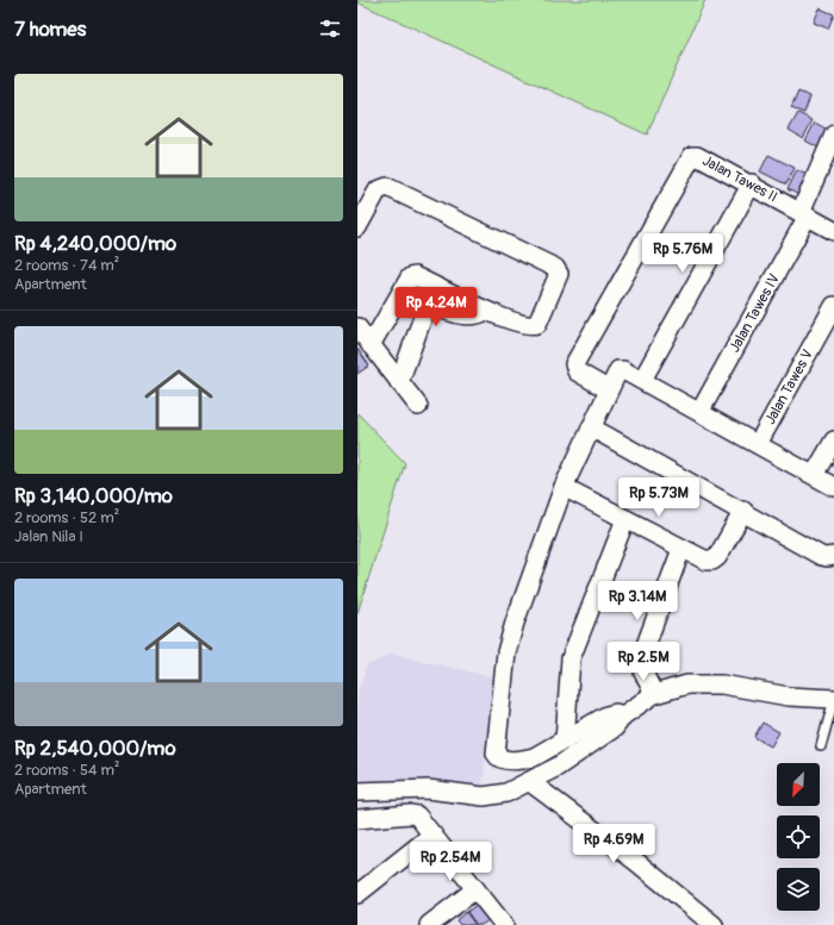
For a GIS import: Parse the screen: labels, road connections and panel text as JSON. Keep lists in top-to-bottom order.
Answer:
{
  "streets": {
    "street": ["Jalan Tawes II", "Jalan Tawes IV", "Jalan Tawes V"]
  },
  "crossings": [
    ["Jalan Tawes II", "Jalan Tawes IV"]
  ],
  "north": "bottom left",
  "page": {
    "heading": "7 homes",
    "list": [
      {
        "name": "Rp 4,240,000/mo",
        "note": "2 rooms · 74 m² · Apartment"
      },
      {
        "name": "Rp 3,140,000/mo",
        "note": "2 rooms · 52 m² · Jalan Nila I"
      },
      {
        "name": "Rp 2,540,000/mo",
        "note": "2 rooms · 54 m² · Apartment"
      }
    ],
    "price": [
      "Rp 5.76M",
      "Rp 4.24M",
      "Rp 5.73M",
      "Rp 3.14M",
      "Rp 2.5M",
      "Rp 4.69M",
      "Rp 2.54M"
    ]
  }
}
